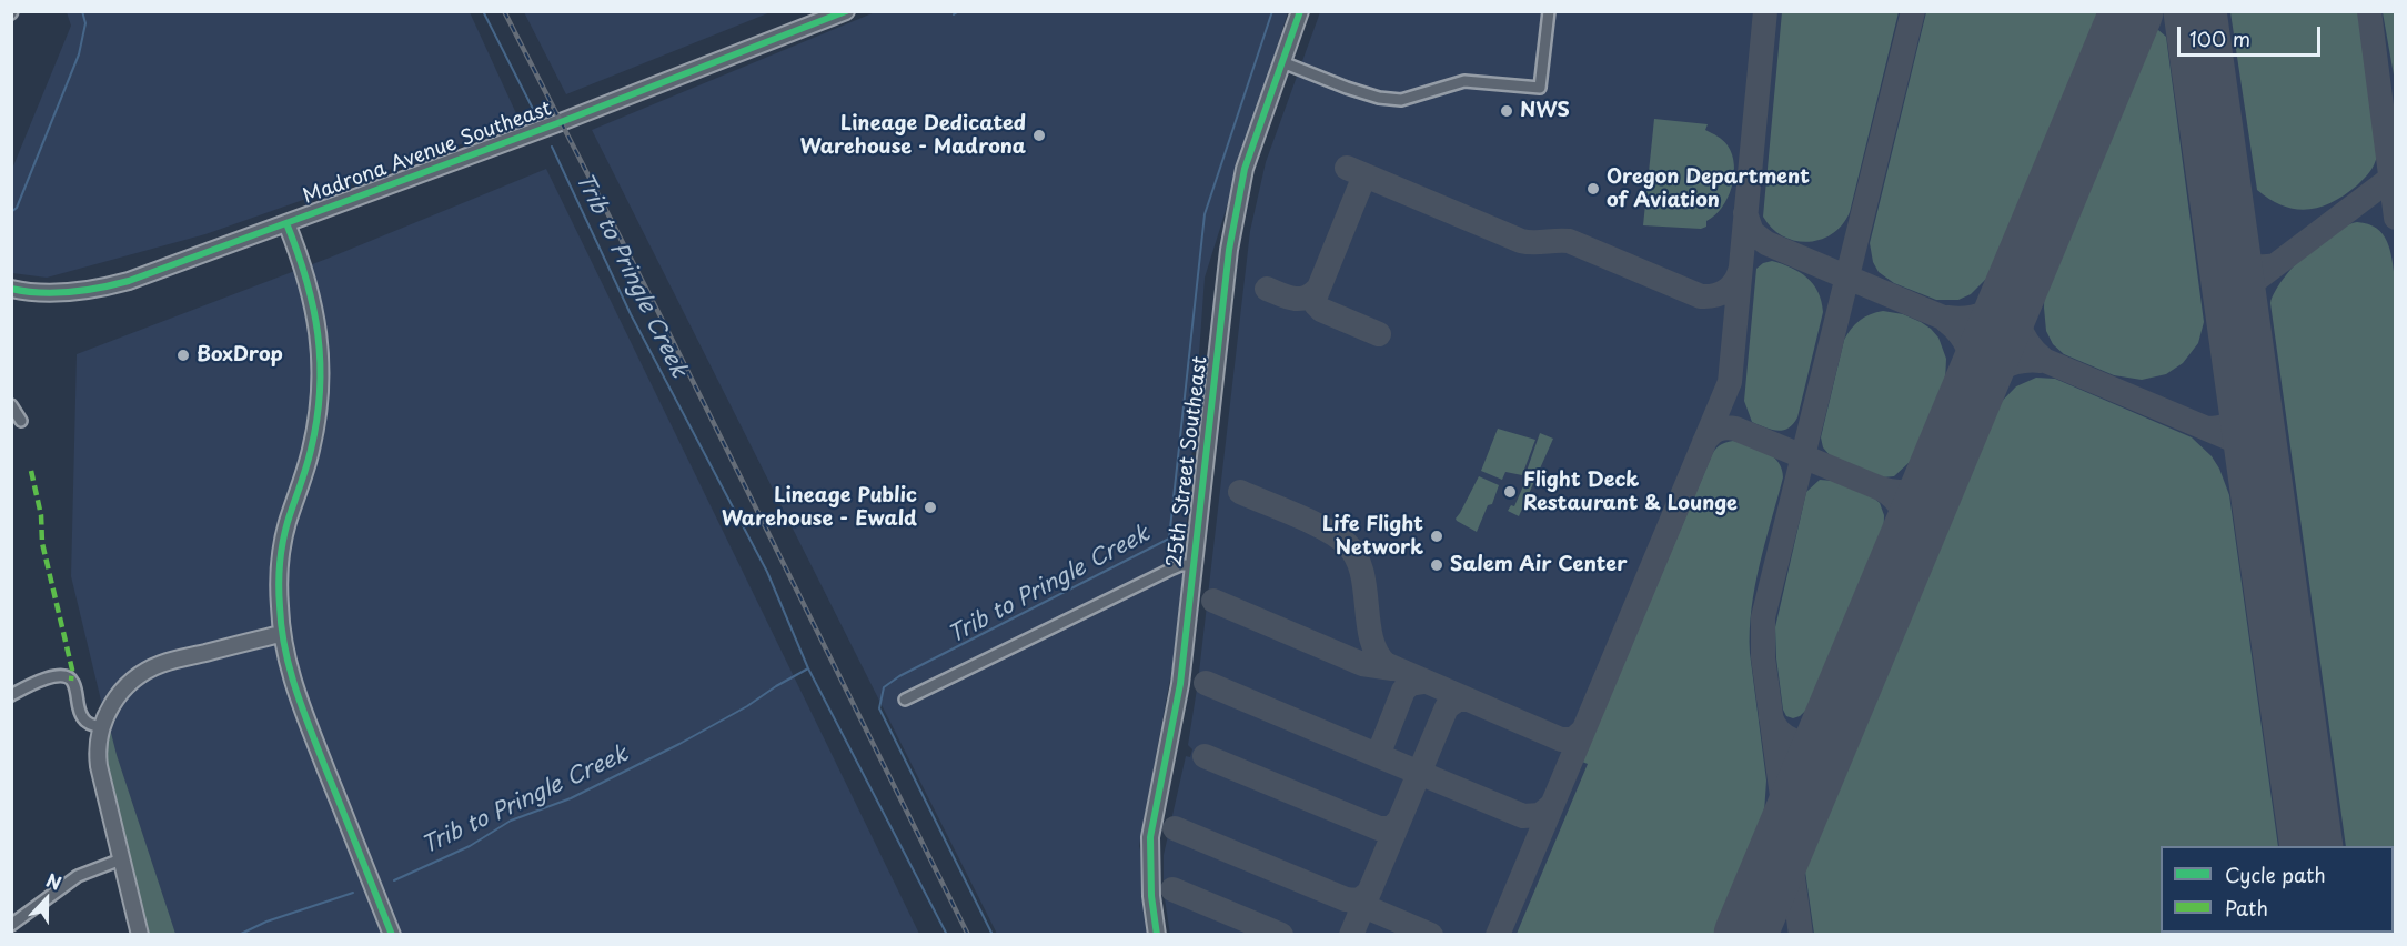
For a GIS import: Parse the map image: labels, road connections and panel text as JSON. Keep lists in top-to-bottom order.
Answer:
{
  "streets": {
    "main road": ["Madrona Avenue Southeast", "25th Street Southeast"]
  },
  "water": ["Trib to Pringle Creek"],
  "places": [
    "NWS",
    "Lineage Dedicated Warehouse - Madrona",
    "Oregon Department of Aviation",
    "BoxDrop",
    "Flight Deck Restaurant & Lounge",
    "Lineage Public Warehouse - Ewald",
    "Life Flight Network",
    "Salem Air Center"
  ],
  "legend": ["Cycle path", "Path"],
  "scale_bar": "100 m",
  "north": "top"
}
